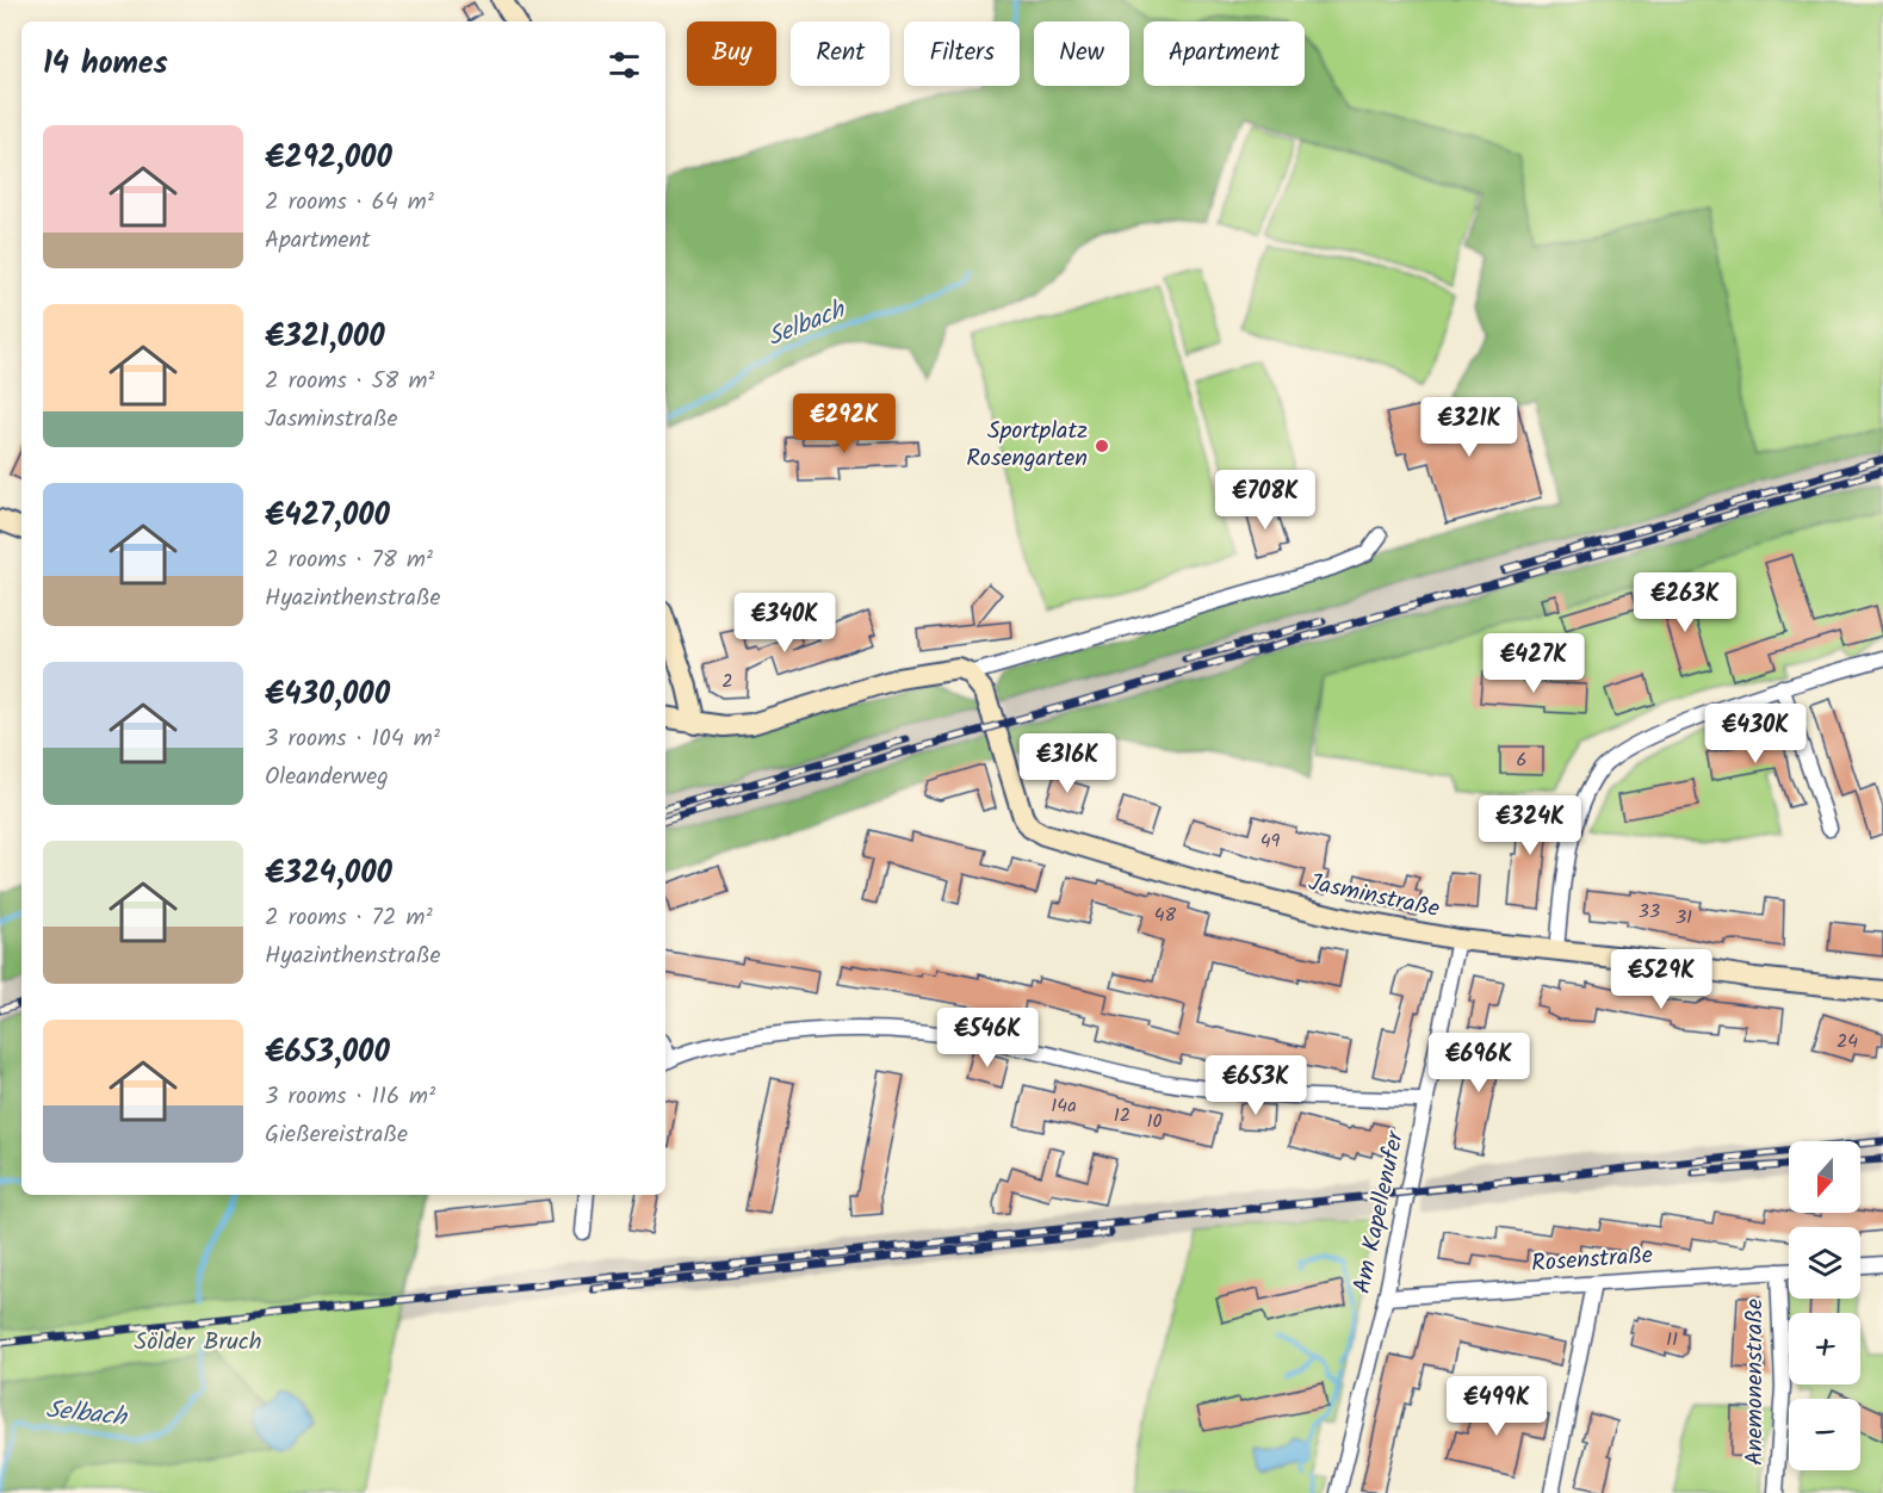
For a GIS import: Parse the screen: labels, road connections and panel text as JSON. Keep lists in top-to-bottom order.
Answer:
{
  "streets": {
    "street": [
      "Jasminstraße",
      "Am Kapellenufer",
      "Rosenstraße",
      "Anemonenstraße"
    ]
  },
  "crossings": [
    ["Jasminstraße", "Am Kapellenufer"],
    ["Am Kapellenufer", "Rosenstraße"],
    ["Rosenstraße", "Anemonenstraße"]
  ],
  "water": ["Selbach"],
  "parks": ["Sölder Bruch"],
  "places": ["Sportplatz Rosengarten"],
  "house_numbers": [
    "2",
    "6",
    "49",
    "33",
    "48",
    "31",
    "24",
    "14a",
    "12",
    "10",
    "11"
  ],
  "north": "bottom",
  "page": {
    "chip": [
      "Buy",
      "Rent",
      "Filters",
      "New",
      "Apartment"
    ],
    "heading": "14 homes",
    "list": [
      {
        "name": "€292,000",
        "note": "2 rooms · 64 m² · Apartment"
      },
      {
        "name": "€321,000",
        "note": "2 rooms · 58 m² · Jasminstraße"
      },
      {
        "name": "€427,000",
        "note": "2 rooms · 78 m² · Hyazinthenstraße"
      },
      {
        "name": "€430,000",
        "note": "3 rooms · 104 m² · Oleanderweg"
      },
      {
        "name": "€324,000",
        "note": "2 rooms · 72 m² · Hyazinthenstraße"
      },
      {
        "name": "€653,000",
        "note": "3 rooms · 116 m² · Gießereistraße"
      }
    ],
    "price": [
      "€292K",
      "€321K",
      "€708K",
      "€263K",
      "€340K",
      "€427K",
      "€430K",
      "€316K",
      "€324K",
      "€529K",
      "€546K",
      "€696K",
      "€653K",
      "€499K"
    ],
    "map_buttons": ["+", "−"]
  }
}
